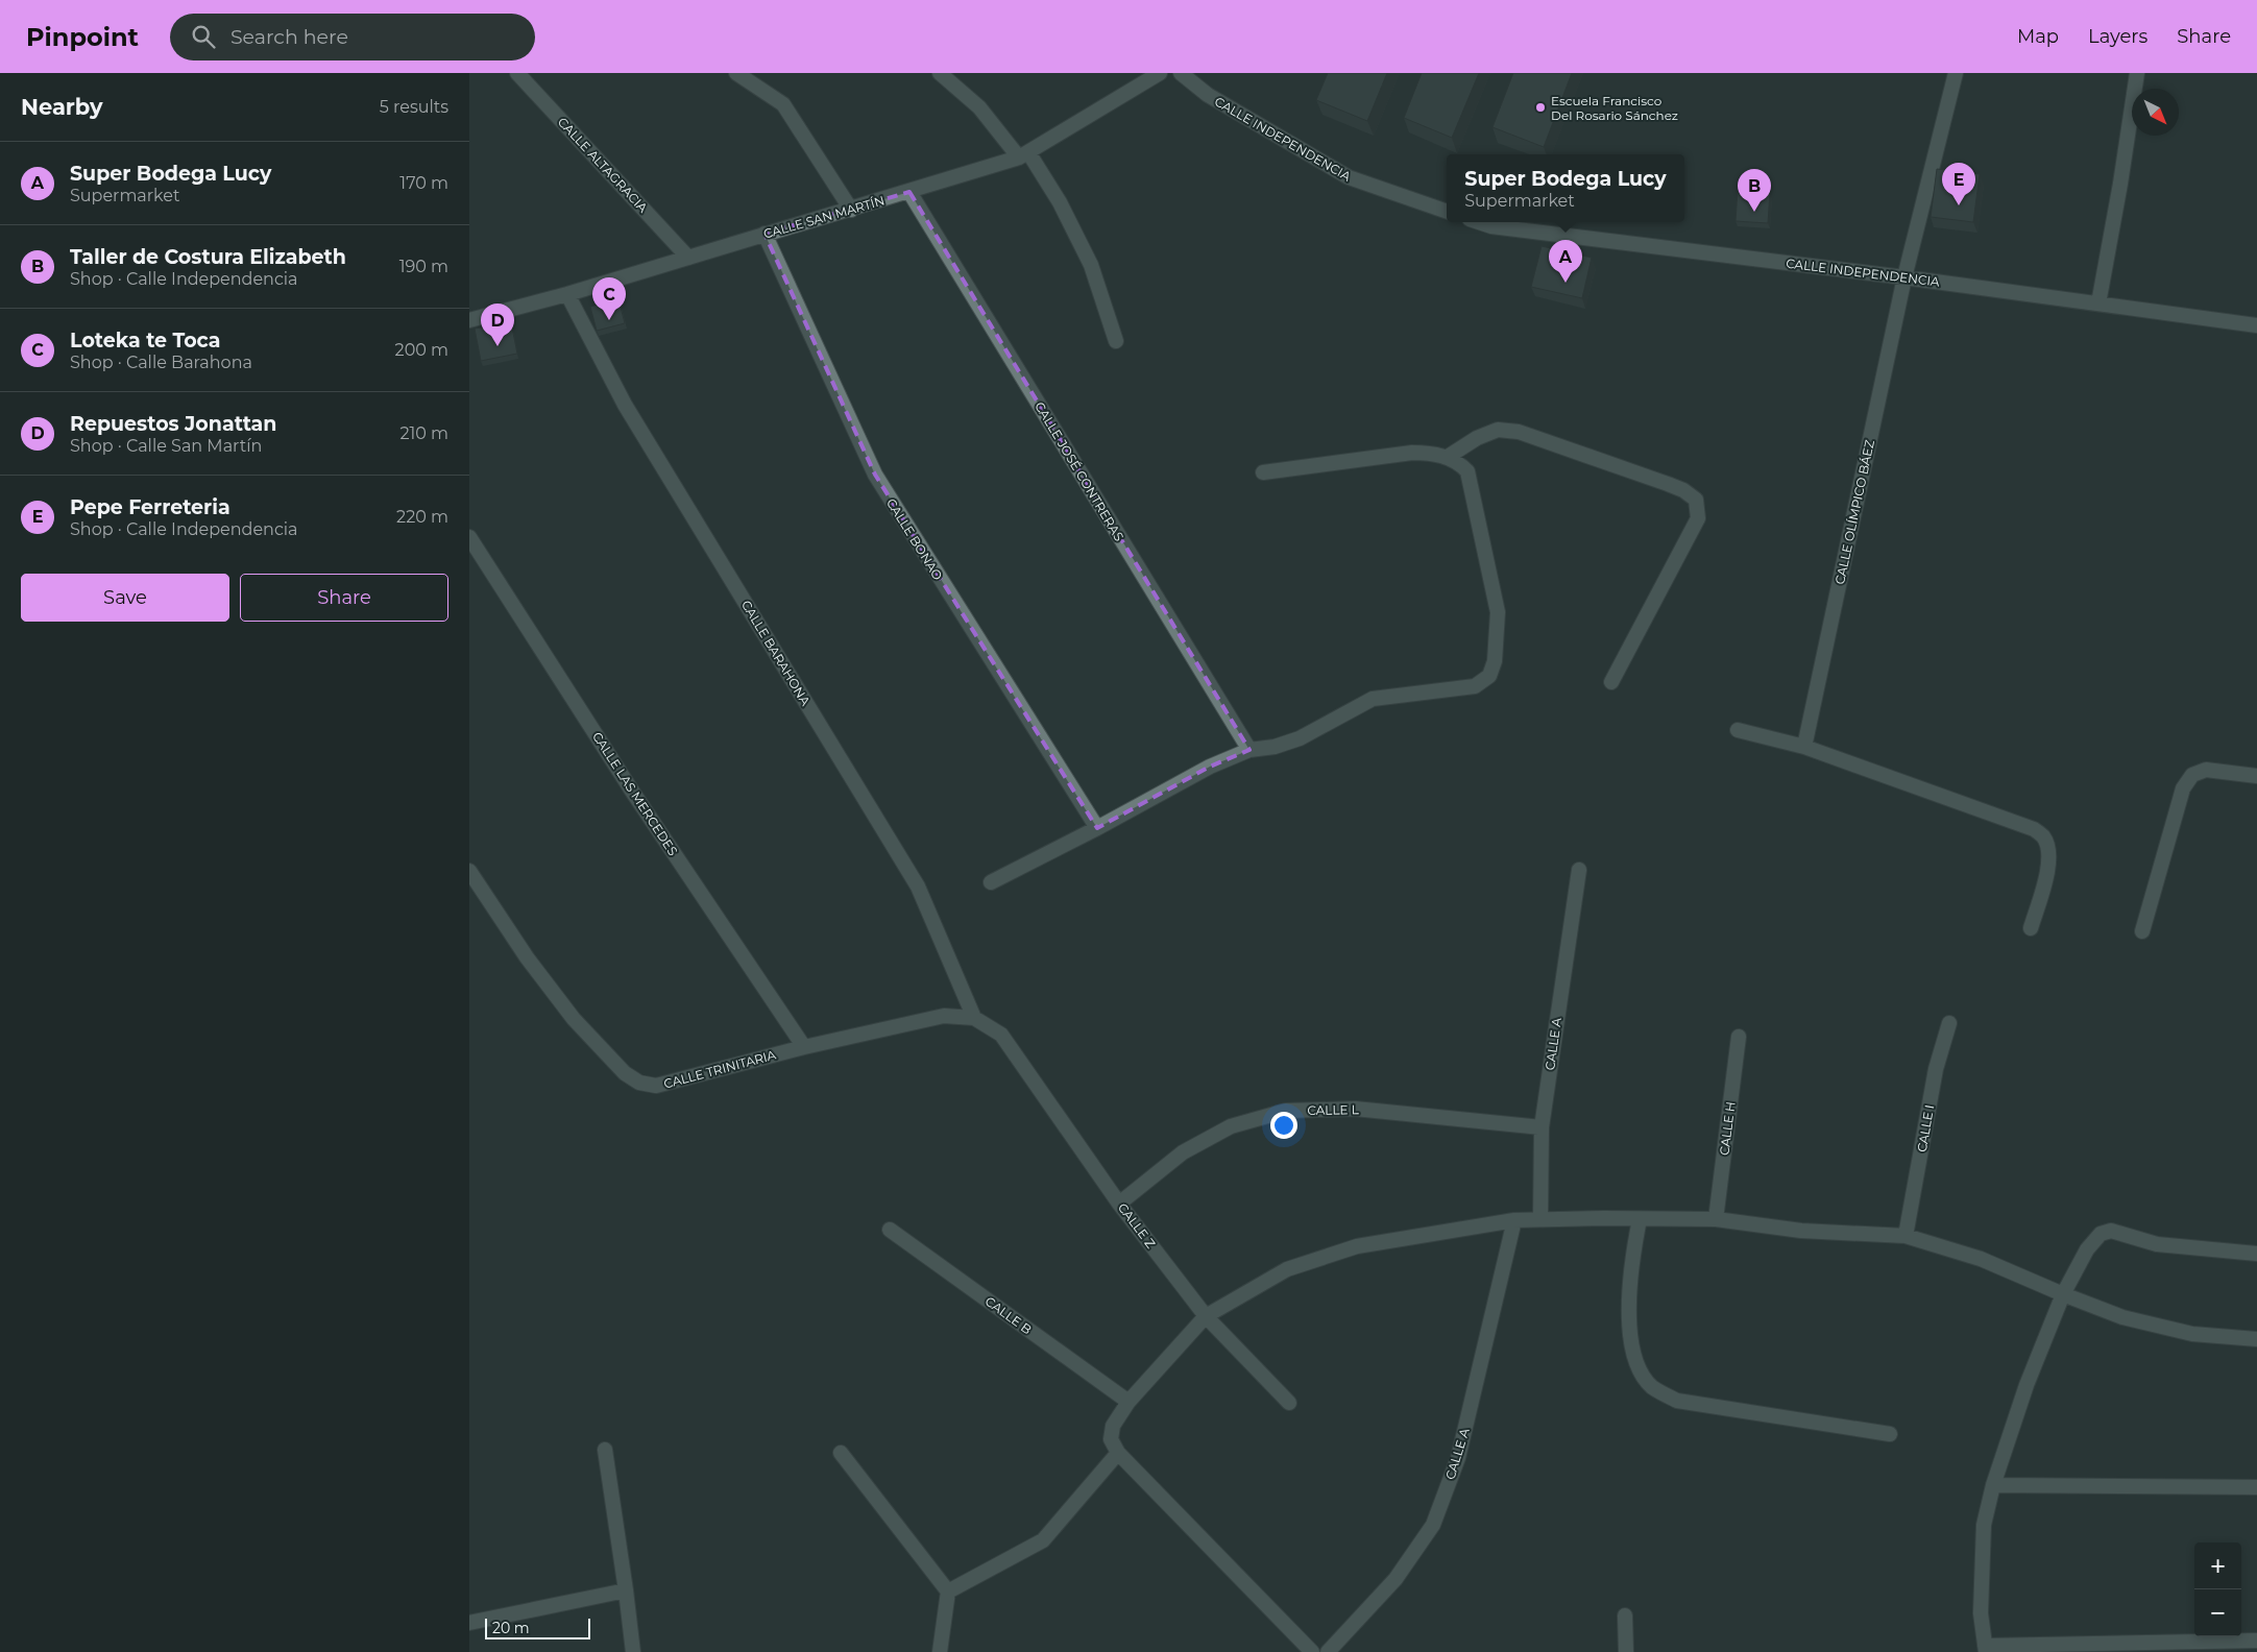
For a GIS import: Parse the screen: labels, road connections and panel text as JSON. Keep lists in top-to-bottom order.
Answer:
{
  "streets": {
    "street": [
      "CALLE INDEPENDENCIA",
      "CALLE ALTAGRACIA",
      "CALLE SAN MARTÍN",
      "CALLE JOSÉ CONTRERAS",
      "CALLE OLÍMPICO BÁEZ",
      "CALLE BONAO",
      "CALLE BARAHONA",
      "CALLE LAS MERCEDES",
      "CALLE A",
      "CALLE TRINITARIA",
      "CALLE L",
      "CALLE H",
      "CALLE I",
      "CALLE Z",
      "CALLE B"
    ]
  },
  "crossings": [
    ["CALLE INDEPENDENCIA", "CALLE OLÍMPICO BÁEZ"],
    ["CALLE ALTAGRACIA", "CALLE SAN MARTÍN"],
    ["CALLE SAN MARTÍN", "CALLE JOSÉ CONTRERAS"],
    ["CALLE SAN MARTÍN", "CALLE BONAO"],
    ["CALLE SAN MARTÍN", "CALLE BARAHONA"],
    ["CALLE BARAHONA", "CALLE TRINITARIA"],
    ["CALLE LAS MERCEDES", "CALLE TRINITARIA"],
    ["CALLE A", "CALLE L"],
    ["CALLE TRINITARIA", "CALLE Z"],
    ["CALLE L", "CALLE Z"]
  ],
  "places": ["Escuela Francisco Del Rosario Sánchez"],
  "scale_bar": "20 m",
  "north": "bottom right",
  "page": {
    "header": "Pinpoint",
    "search": "Search here",
    "nav": ["Map", "Layers", "Share"],
    "heading": ["Nearby", "5 results"],
    "list": [
      {
        "mark": "A",
        "name": "Super Bodega Lucy",
        "note": "Supermarket",
        "value": "170 m"
      },
      {
        "mark": "B",
        "name": "Taller de Costura Elizabeth",
        "note": "Shop · Calle Independencia",
        "value": "190 m"
      },
      {
        "mark": "C",
        "name": "Loteka te Toca",
        "note": "Shop · Calle Barahona",
        "value": "200 m"
      },
      {
        "mark": "D",
        "name": "Repuestos Jonattan",
        "note": "Shop · Calle San Martín",
        "value": "210 m"
      },
      {
        "mark": "E",
        "name": "Pepe Ferreteria",
        "note": "Shop · Calle Independencia",
        "value": "220 m"
      }
    ],
    "popup": ["Super Bodega Lucy", "Supermarket"],
    "pins": [
      "E",
      "B",
      "A",
      "C",
      "D"
    ],
    "buttons": ["Save", "Share"],
    "map_buttons": ["+", "−"],
    "scale": "20 m"
  }
}
